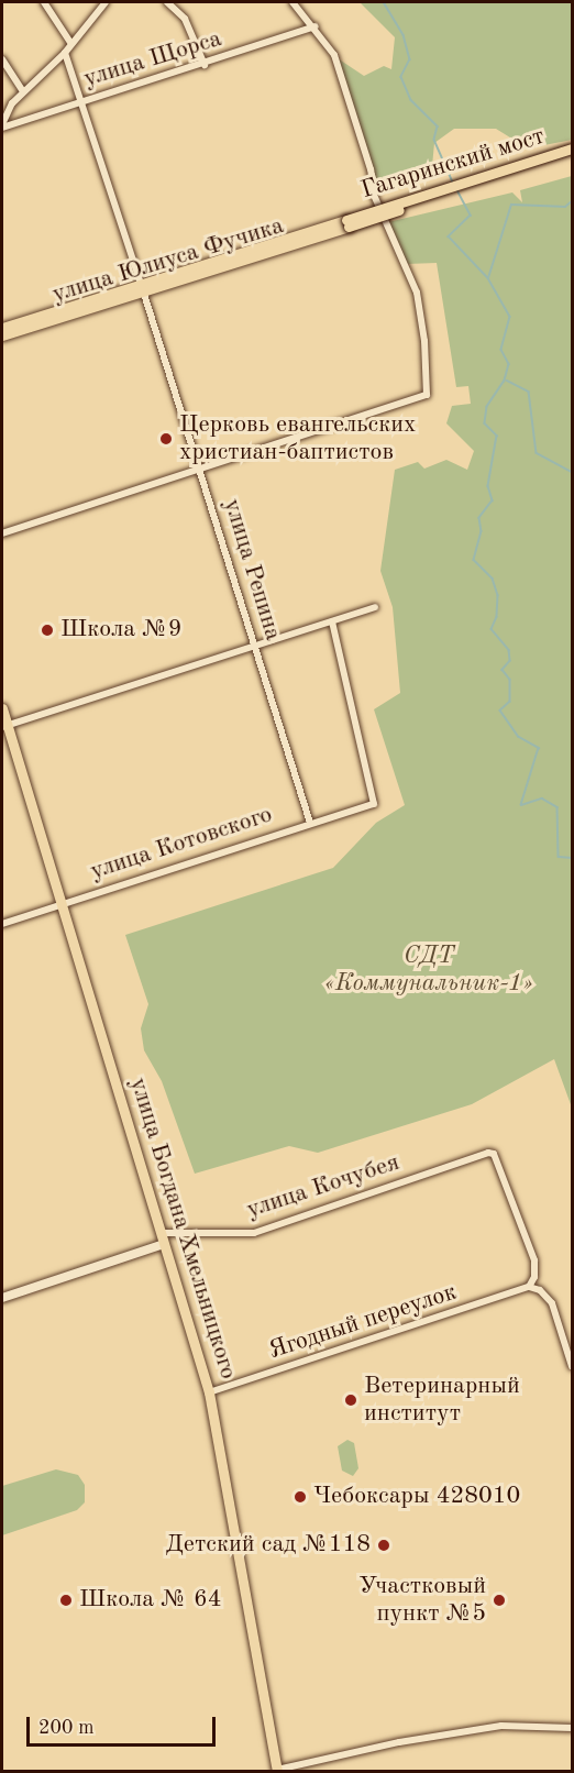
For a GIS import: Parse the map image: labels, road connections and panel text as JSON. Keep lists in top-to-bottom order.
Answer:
{
  "streets": {
    "main road": ["Гагаринский мост", "улица Юлиуса Фучика", "улица Богдана Хмельницкого"],
    "street": [
      "улица Щорса",
      "улица Репина",
      "улица Котовского",
      "улица Кочубея",
      "Ягодный переулок"
    ]
  },
  "crossings": [
    ["улица Щорса", "улица Репина"],
    ["Гагаринский мост", "улица Юлиуса Фучика"],
    ["улица Юлиуса Фучика", "улица Репина"],
    ["улица Репина", "улица Котовского"],
    ["улица Котовского", "улица Богдана Хмельницкого"],
    ["улица Кочубея", "улица Богдана Хмельницкого"],
    ["улица Кочубея", "Ягодный переулок"],
    ["улица Богдана Хмельницкого", "Ягодный переулок"]
  ],
  "parks": ["СДТ «Коммунальник-1»"],
  "places": [
    "Церковь евангельских христиан-баптистов",
    "Школа №9",
    "Ветеринарный институт",
    "Чебоксары 428010",
    "Детский сад №118",
    "Школа № 64",
    "Участковый пункт №5"
  ],
  "scale_bar": "200 m"
}
